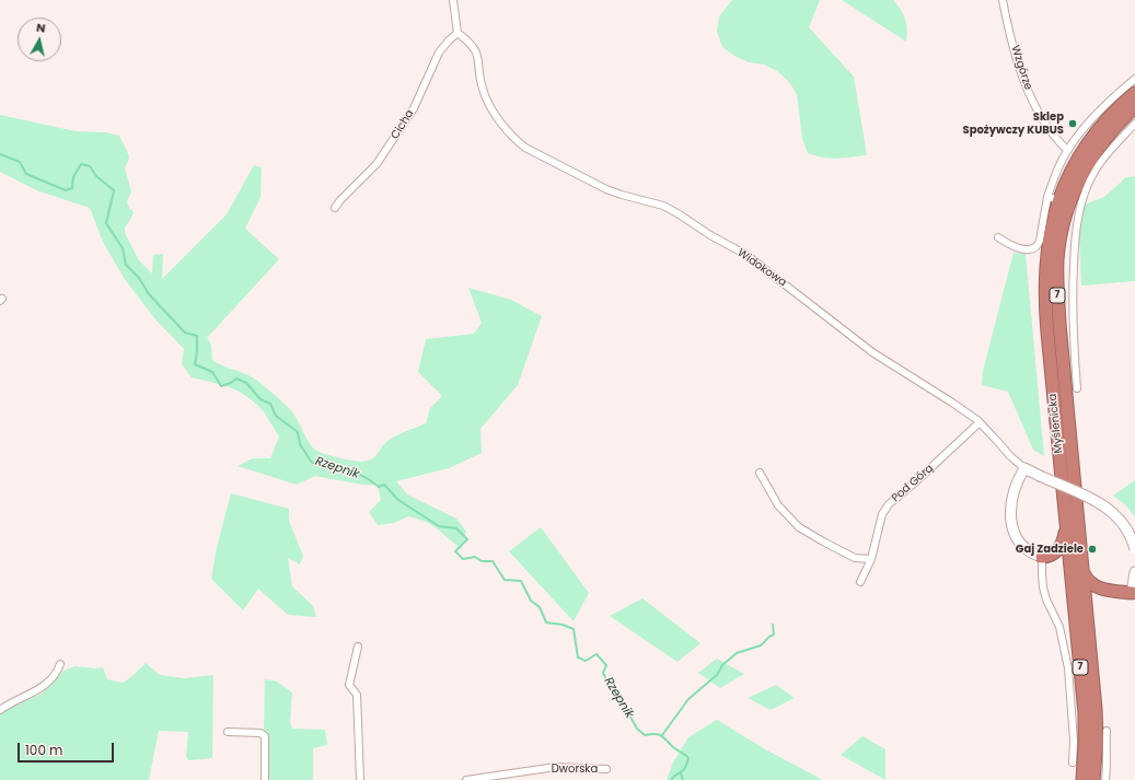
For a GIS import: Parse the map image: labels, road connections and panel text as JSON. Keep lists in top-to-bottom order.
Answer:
{
  "streets": {
    "highway": ["7", "Myślenicka"],
    "street": [
      "Wzgórze",
      "Cicha",
      "Widokowa",
      "Pod Górą",
      "Dworska"
    ]
  },
  "crossings": [
    ["Cicha", "Widokowa"],
    ["Widokowa", "Pod Górą"]
  ],
  "water": ["Rzepnik"],
  "places": ["Sklep Spożywczy KUBUS", "Gaj Zadziele"],
  "scale_bar": "100 m",
  "north": "top"
}
